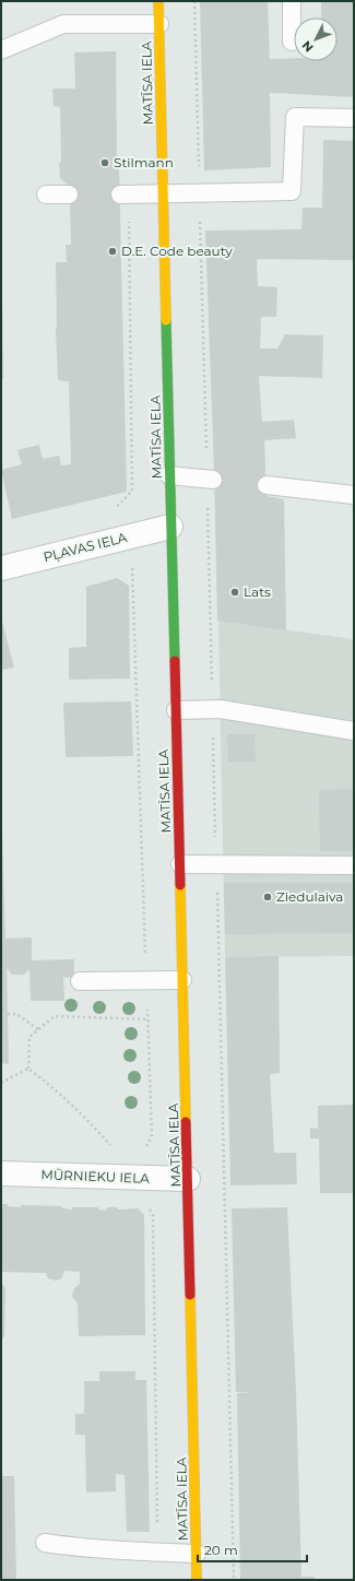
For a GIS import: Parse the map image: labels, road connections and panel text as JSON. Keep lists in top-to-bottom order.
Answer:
{
  "streets": {
    "street": ["MATĪSA IELA", "PĻAVAS IELA", "MŪRNIEKU IELA"]
  },
  "crossings": [
    ["MATĪSA IELA", "PĻAVAS IELA"],
    ["MATĪSA IELA", "MŪRNIEKU IELA"]
  ],
  "places": [
    "Stilmann",
    "D.E. Code beauty",
    "Lats",
    "Ziedulaiva"
  ],
  "scale_bar": "20 m",
  "north": "bottom left"
}
